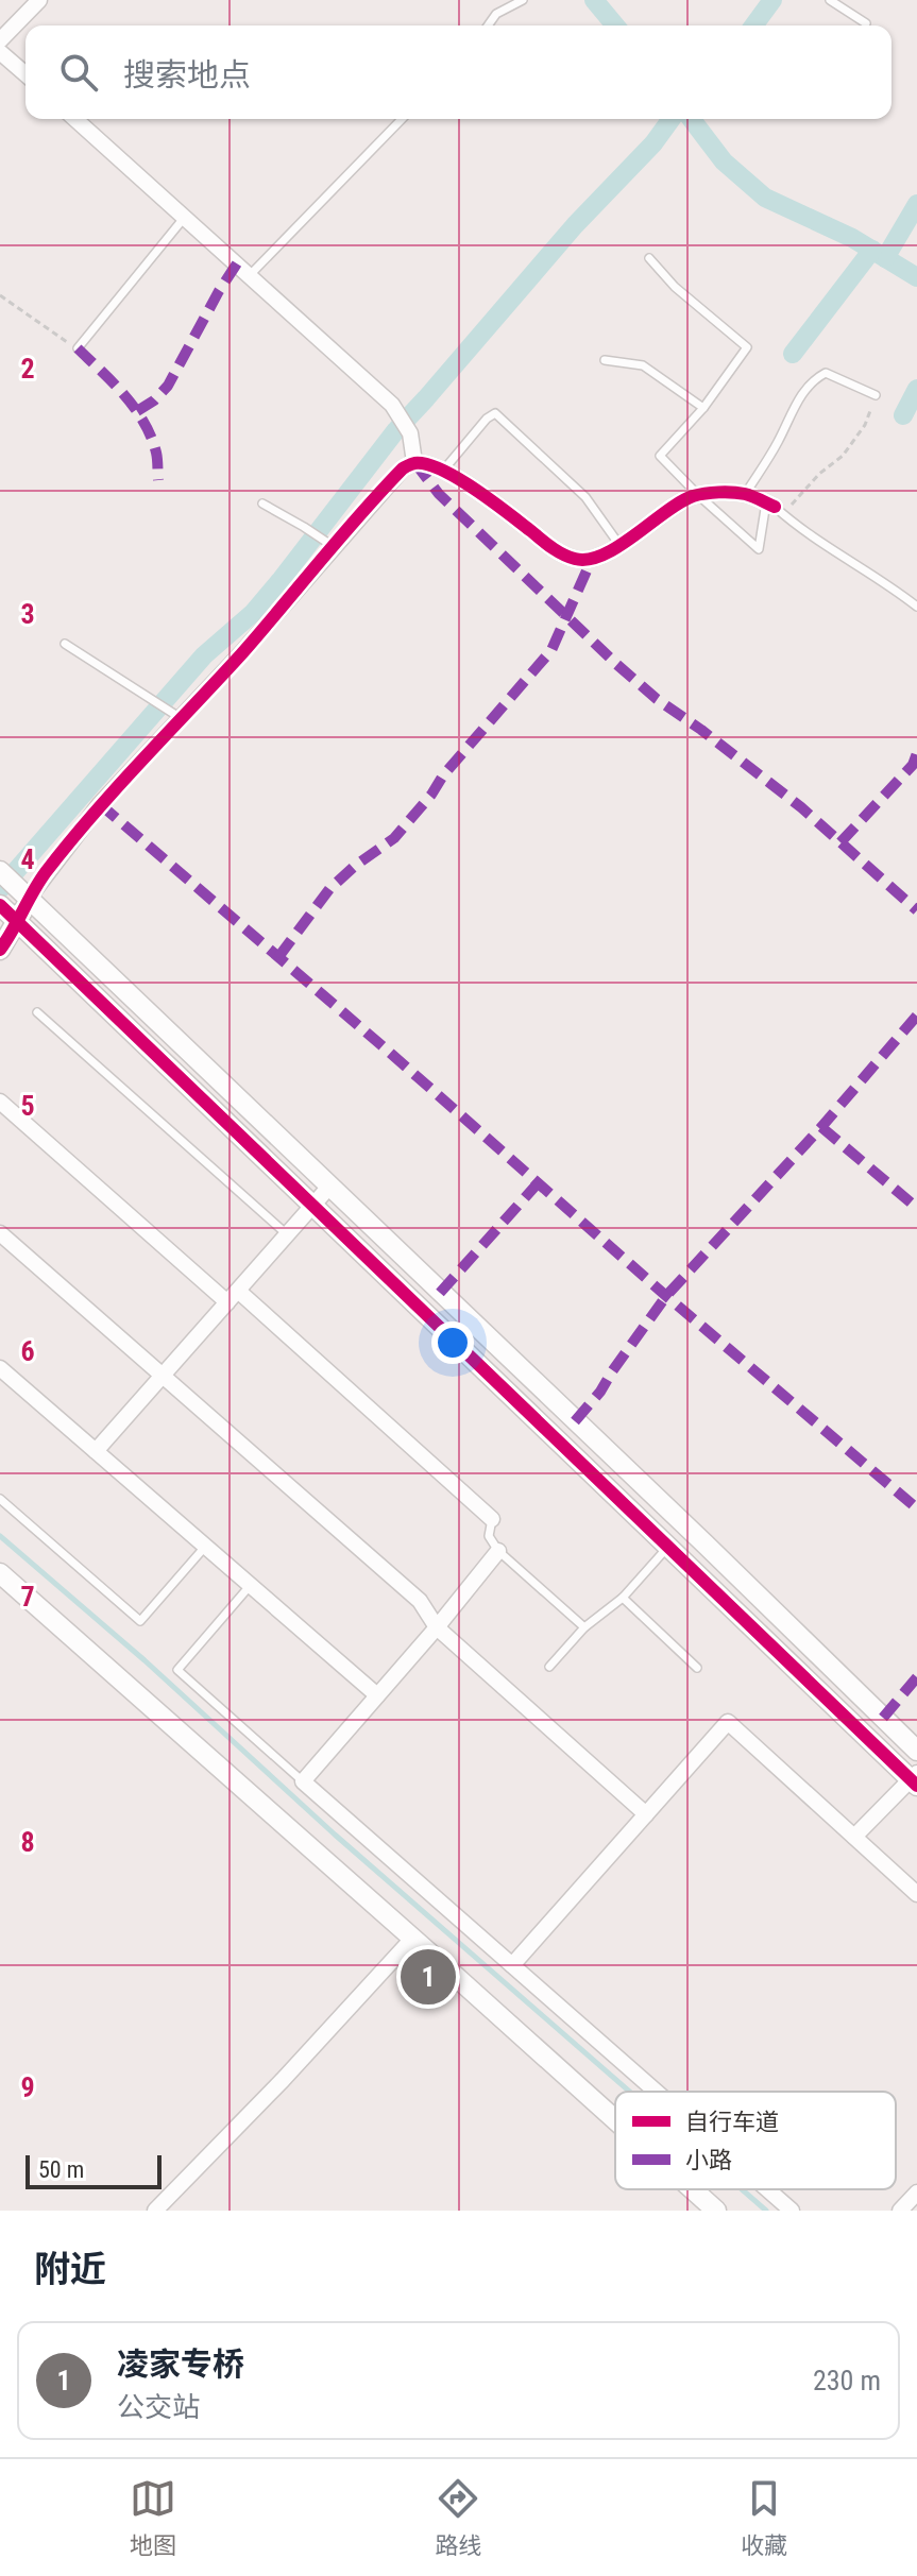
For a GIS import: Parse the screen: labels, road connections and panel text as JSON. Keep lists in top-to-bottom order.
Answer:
{
  "legend": ["自行车道", "小路"],
  "scale_bar": "50 m",
  "page": {
    "search": "搜索地点",
    "pins": "1",
    "scale": "50 m",
    "heading": "附近",
    "list": [
      {
        "mark": "1",
        "name": "凌家专桥",
        "note": "公交站",
        "value": "230 m"
      }
    ],
    "nav": ["地图", "路线", "收藏"]
  },
  "grid": {
    "rows": [
      "2",
      "3",
      "4",
      "5",
      "6",
      "7",
      "8",
      "9"
    ]
  }
}
